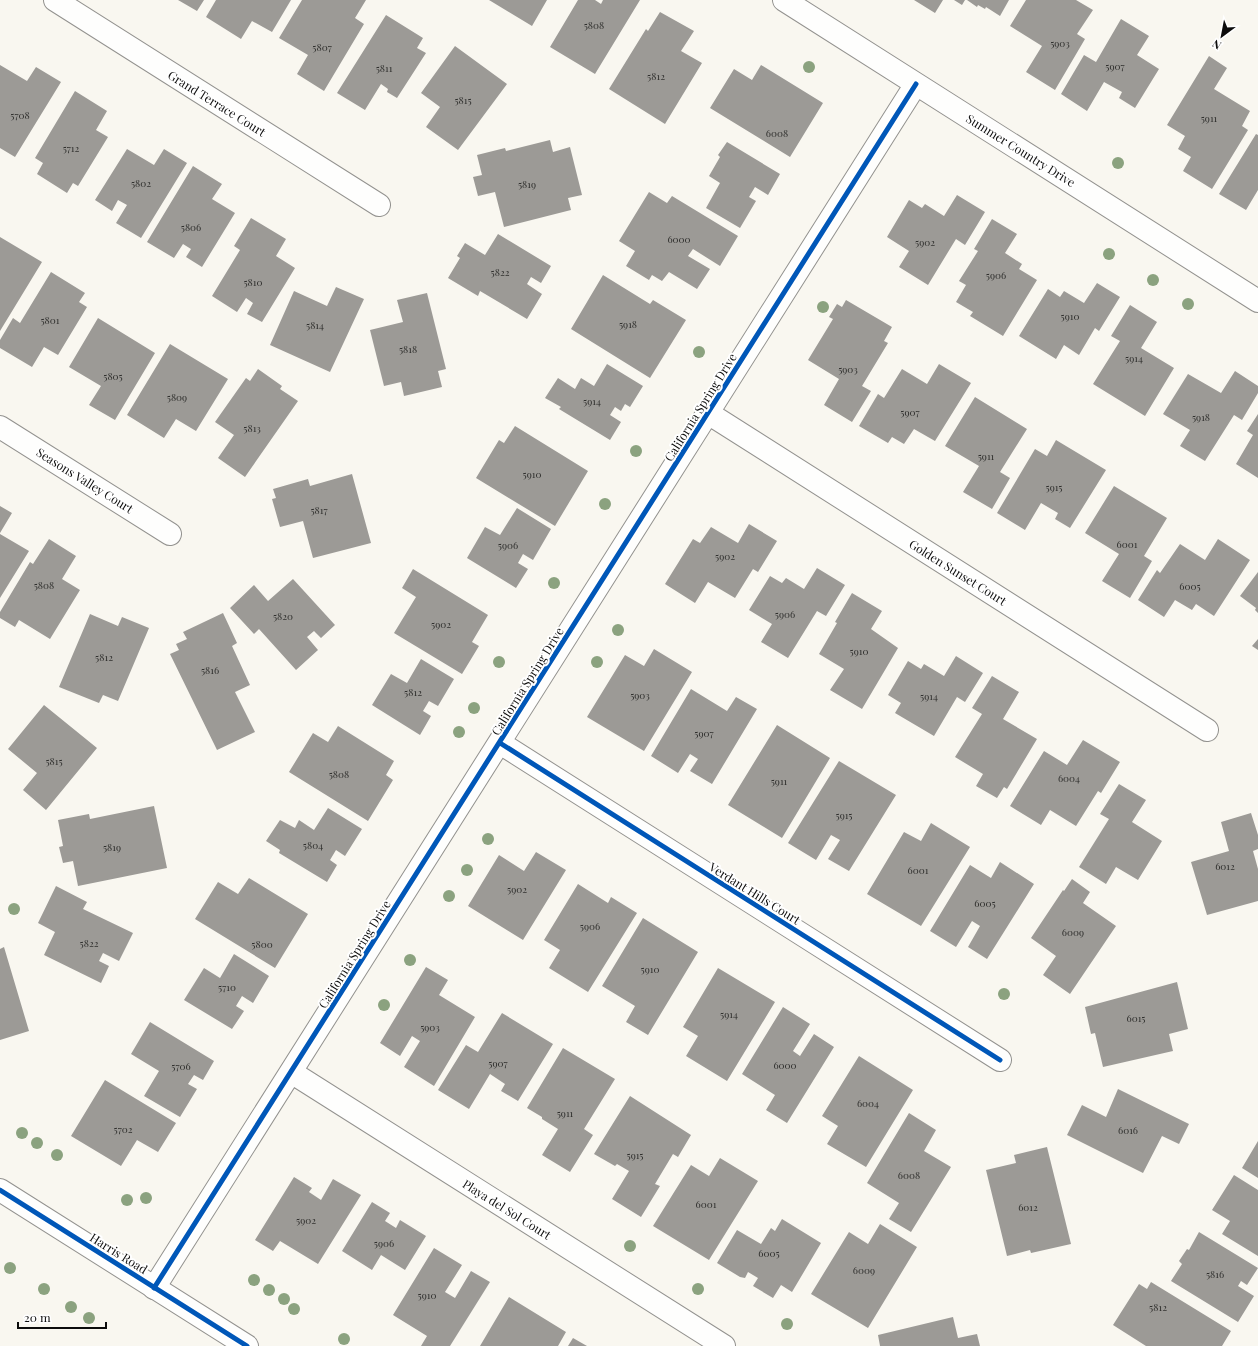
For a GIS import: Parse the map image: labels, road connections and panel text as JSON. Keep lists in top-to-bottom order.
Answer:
{
  "streets": {
    "street": [
      "Grand Terrace Court",
      "Summer Country Drive",
      "California Spring Drive",
      "Seasons Valley Court",
      "Golden Sunset Court",
      "Verdant Hills Court",
      "Playa del Sol Court",
      "Harris Road"
    ]
  },
  "crossings": [
    ["Summer Country Drive", "California Spring Drive"],
    ["California Spring Drive", "Golden Sunset Court"],
    ["California Spring Drive", "Verdant Hills Court"],
    ["California Spring Drive", "Playa del Sol Court"],
    ["California Spring Drive", "Harris Road"]
  ],
  "house_numbers": [
    "5808",
    "5903",
    "5807",
    "5907",
    "5811",
    "5812",
    "5815",
    "5708",
    "5911",
    "6008",
    "5712",
    "5802",
    "5819",
    "5806",
    "6000",
    "5902",
    "5822",
    "5906",
    "5810",
    "5910",
    "5801",
    "5918",
    "5814",
    "5818",
    "5914",
    "5903",
    "5805",
    "5809",
    "5914",
    "5907",
    "5918",
    "5813",
    "5911",
    "5910",
    "5915",
    "5817",
    "6001",
    "5906",
    "5902",
    "5808",
    "6005",
    "5906",
    "5820",
    "5902",
    "5910",
    "5812",
    "5816",
    "5812",
    "5903",
    "5914",
    "5907",
    "5815",
    "5808",
    "6004",
    "5911",
    "5915",
    "5804",
    "5819",
    "6012",
    "6001",
    "5902",
    "6005",
    "5906",
    "6009",
    "5822",
    "5800",
    "5910",
    "5710",
    "5914",
    "6015",
    "5903",
    "5907",
    "6000",
    "5706",
    "6004",
    "5911",
    "5702",
    "6016",
    "5915",
    "6008",
    "6001",
    "6012",
    "5902",
    "5906",
    "6005",
    "6009",
    "5816",
    "5910",
    "5812"
  ],
  "scale_bar": "20 m",
  "north": "bottom left"
}
